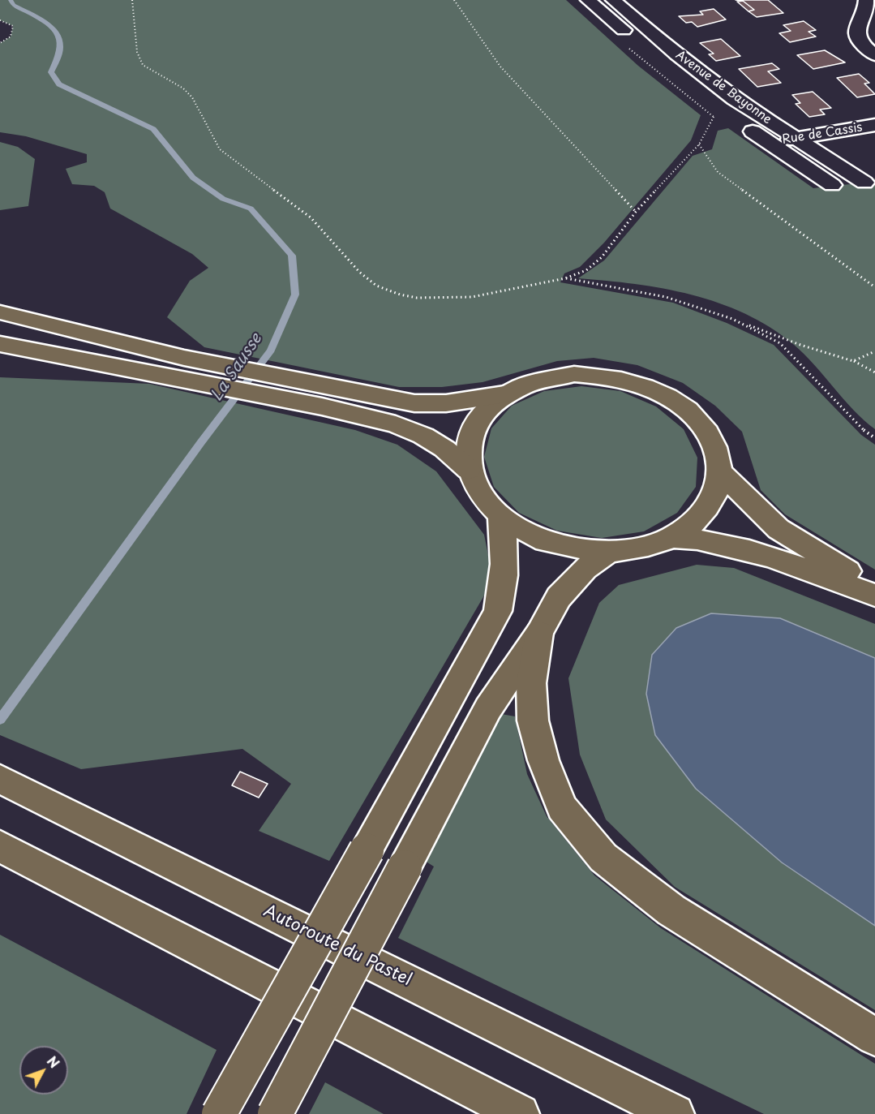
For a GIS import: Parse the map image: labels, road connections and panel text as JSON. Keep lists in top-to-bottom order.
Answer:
{
  "streets": {
    "main road": ["Autoroute du Pastel"],
    "street": ["Avenue de Bayonne", "Rue de Cassis"]
  },
  "crossings": [
    ["Avenue de Bayonne", "Rue de Cassis"]
  ],
  "water": ["La Sausse"],
  "north": "top right"
}
